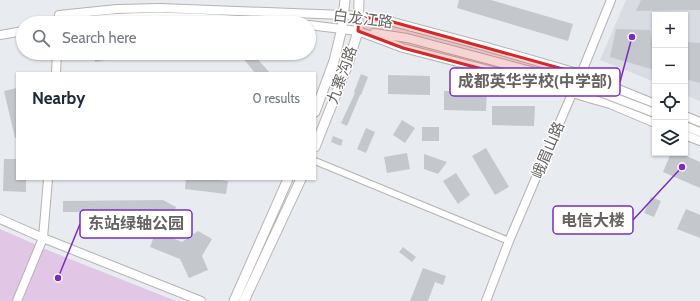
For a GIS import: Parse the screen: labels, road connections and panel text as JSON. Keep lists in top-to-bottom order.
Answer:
{
  "streets": {
    "main road": ["九寨沟路"],
    "street": ["白龙江路", "峨眉山路"]
  },
  "crossings": [
    ["白龙江路", "九寨沟路"],
    ["白龙江路", "峨眉山路"]
  ],
  "places": ["成都英华学校(中学部)", "电信大楼", "东站绿轴公园"],
  "page": {
    "map_buttons": ["+", "−"],
    "search": "Search here",
    "heading": ["Nearby", "0 results"]
  }
}
